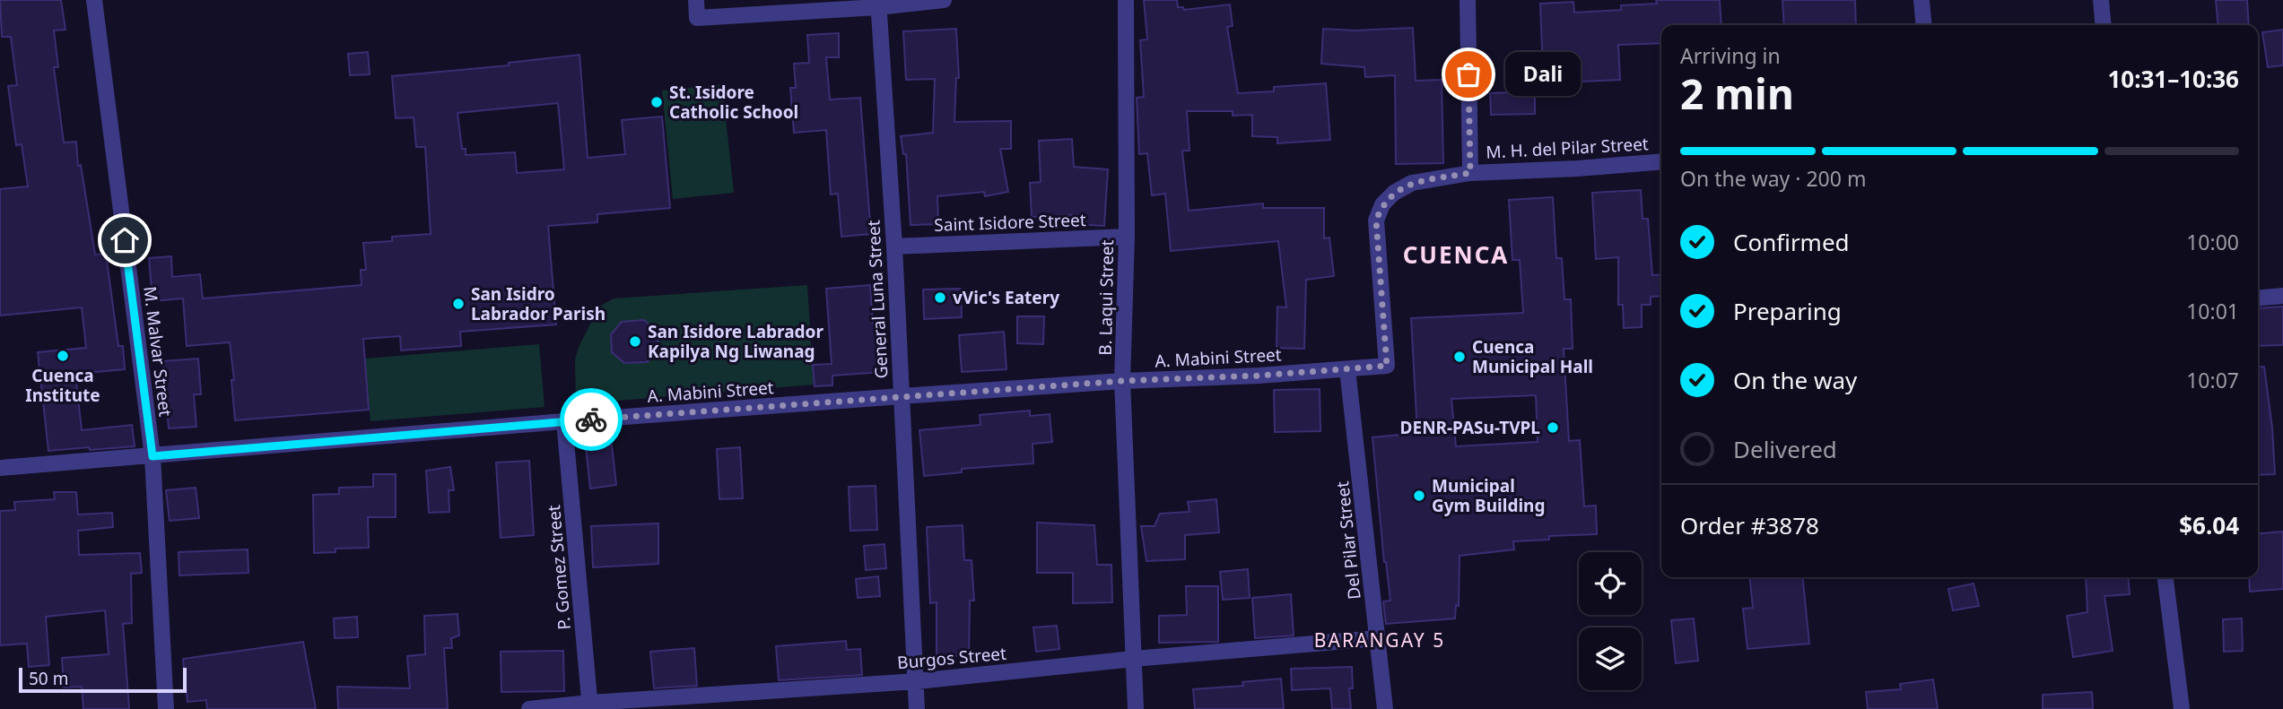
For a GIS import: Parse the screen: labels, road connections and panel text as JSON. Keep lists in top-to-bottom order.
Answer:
{
  "streets": {
    "street": [
      "M. H. del Pilar Street",
      "Saint Isidore Street",
      "B. Laqui Street",
      "General Luna Street",
      "M. Malvar Street",
      "A. Mabini Street",
      "Del Pilar Street",
      "P. Gomez Street",
      "Burgos Street"
    ]
  },
  "crossings": [
    ["M. H. del Pilar Street", "A. Mabini Street"],
    ["Saint Isidore Street", "B. Laqui Street"],
    ["Saint Isidore Street", "General Luna Street"],
    ["B. Laqui Street", "A. Mabini Street"],
    ["B. Laqui Street", "Burgos Street"],
    ["General Luna Street", "A. Mabini Street"],
    ["General Luna Street", "Burgos Street"],
    ["M. Malvar Street", "A. Mabini Street"],
    ["A. Mabini Street", "Del Pilar Street"],
    ["A. Mabini Street", "P. Gomez Street"],
    ["Del Pilar Street", "Burgos Street"],
    ["P. Gomez Street", "Burgos Street"]
  ],
  "districts": ["CUENCA", "BARANGAY 5"],
  "places": [
    "Dali",
    "St. Isidore Catholic School",
    "vVic's Eatery",
    "San Isidro Labrador Parish",
    "San Isidore Labrador Kapilya Ng Liwanag",
    "Cuenca Institute",
    "Cuenca Municipal Hall",
    "DENR-PASu-TVPL",
    "Municipal Gym Building"
  ],
  "scale_bar": "50 m",
  "page": {
    "heading": ["2 min", "Arriving in", "10:31–10:36"],
    "panel": ["Order #3878", "$6.04"],
    "bubble": "Dali",
    "bar": "On the way · 200 m",
    "list": [
      ["Confirmed", "10:00"],
      ["Preparing", "10:01"],
      ["On the way", "10:07"],
      "Delivered"
    ],
    "scale": "50 m"
  }
}
